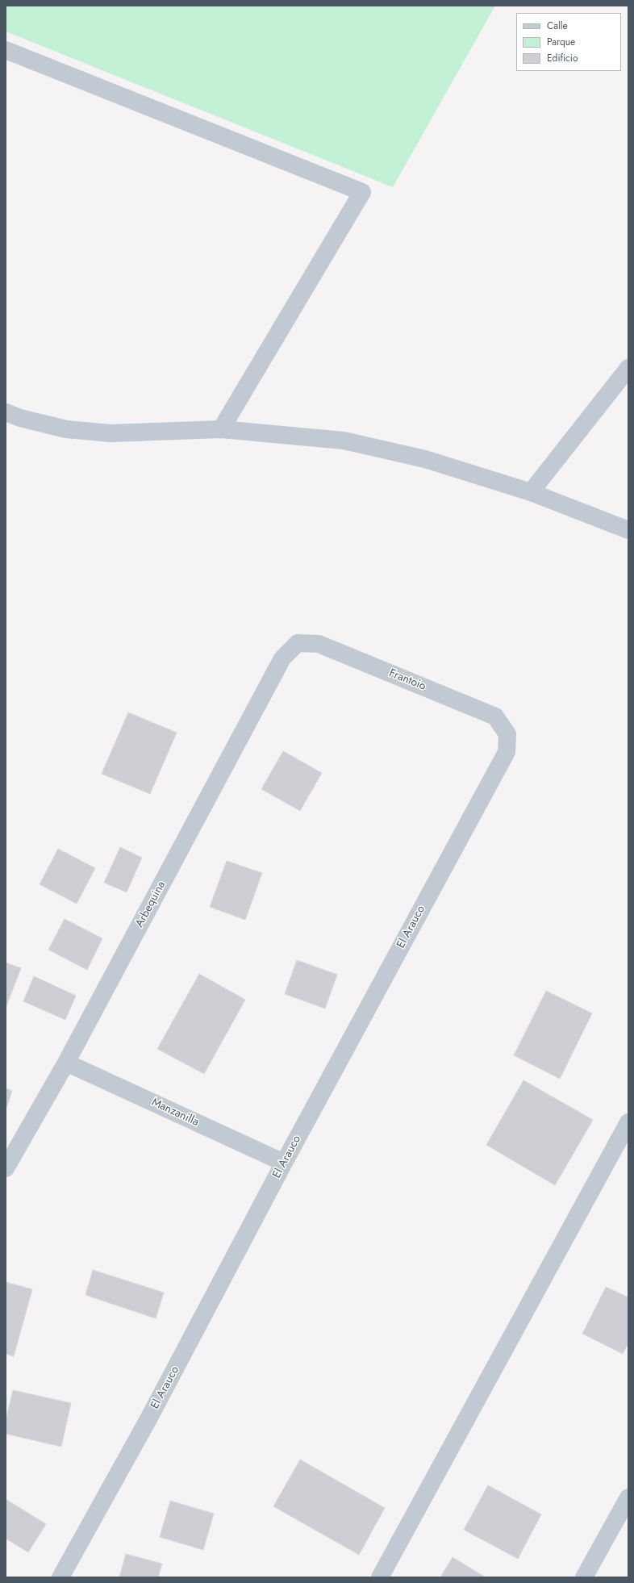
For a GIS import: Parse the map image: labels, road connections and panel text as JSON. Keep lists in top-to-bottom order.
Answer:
{
  "streets": {
    "street": [
      "Frantoio",
      "Arbequina",
      "El Arauco",
      "Manzanilla"
    ]
  },
  "crossings": [
    ["Frantoio", "Arbequina"],
    ["Frantoio", "El Arauco"],
    ["Arbequina", "Manzanilla"],
    ["El Arauco", "Manzanilla"]
  ],
  "legend": ["Calle", "Parque", "Edificio"]
}
